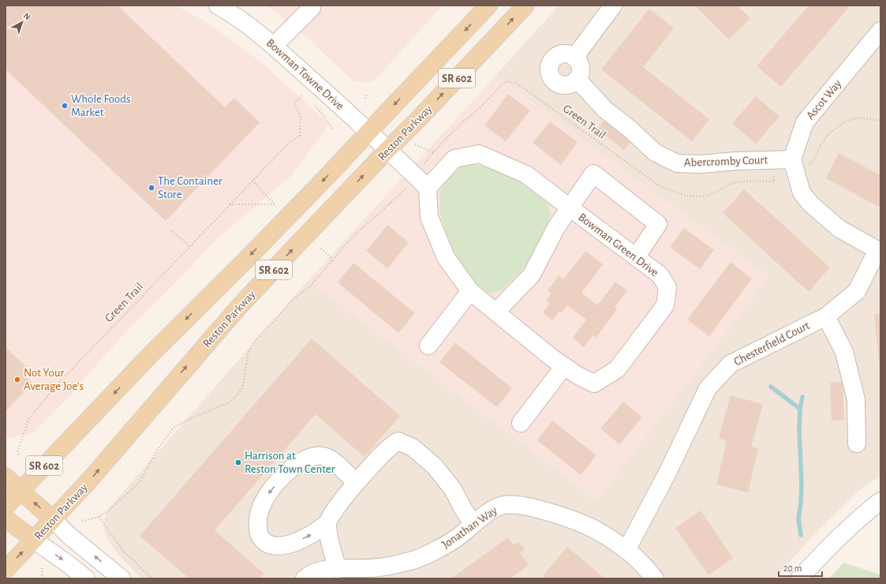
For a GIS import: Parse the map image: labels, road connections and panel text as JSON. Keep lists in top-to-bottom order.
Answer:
{
  "streets": {
    "main road": ["SR 602", "Reston Parkway"],
    "street": [
      "Bowman Towne Drive",
      "Ascot Way",
      "Abercromby Court",
      "Bowman Green Drive",
      "Chesterfield Court",
      "Jonathan Way"
    ],
    "path": ["Green Trail"]
  },
  "crossings": [
    ["Bowman Towne Drive", "SR 602"],
    ["Bowman Towne Drive", "Reston Parkway"],
    ["Ascot Way", "Green Trail"],
    ["Ascot Way", "Abercromby Court"],
    ["Green Trail", "Abercromby Court"],
    ["Chesterfield Court", "Jonathan Way"]
  ],
  "places": [
    "Whole Foods Market",
    "The Container Store",
    "Not Your Average Joe's",
    "Harrison at Reston Town Center"
  ],
  "scale_bar": "20 m",
  "north": "top right"
}
